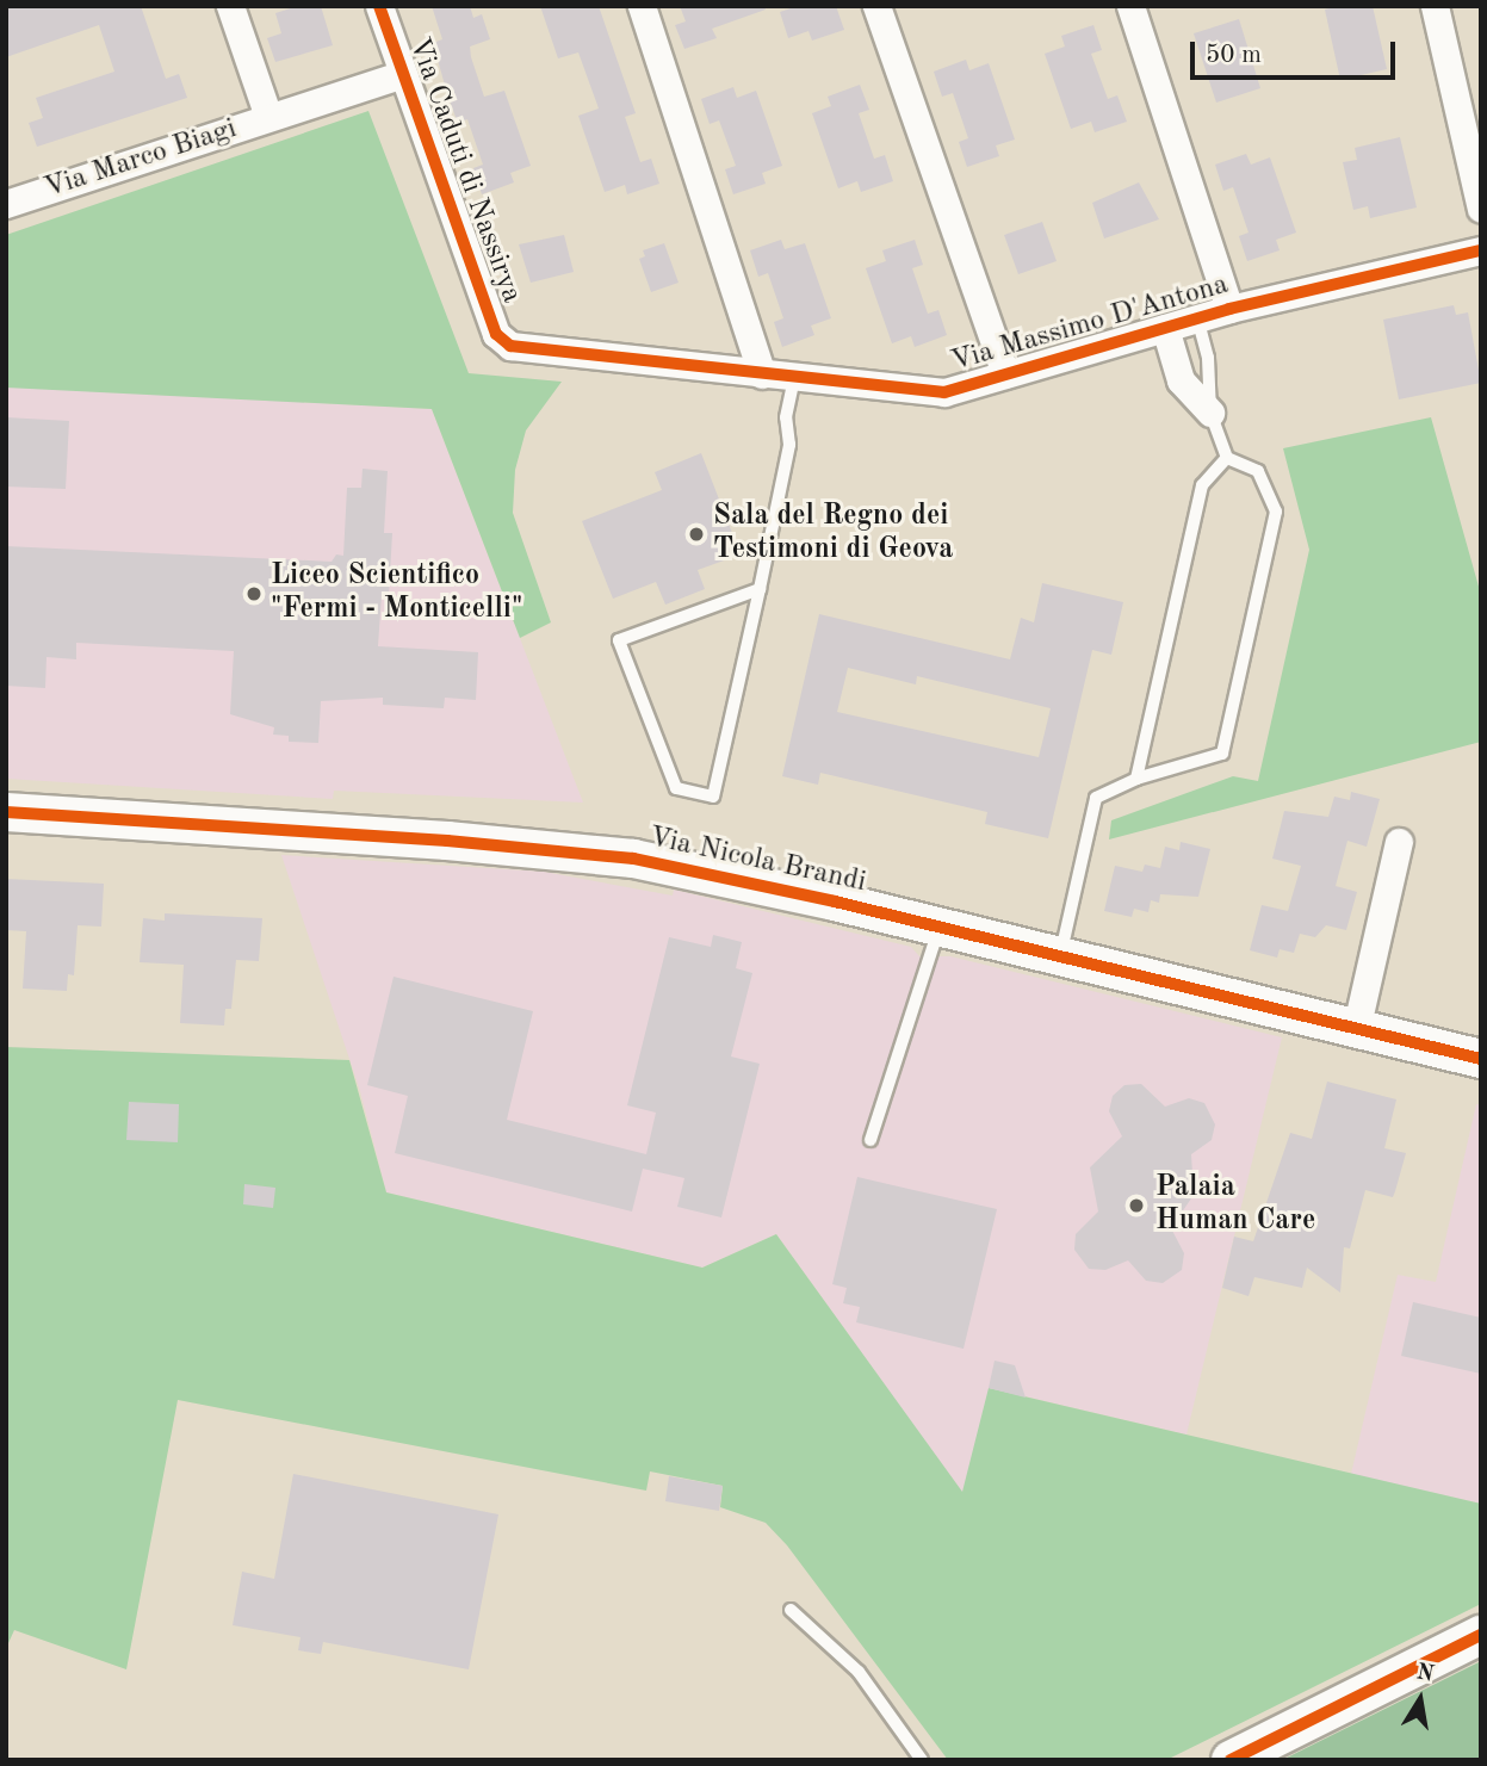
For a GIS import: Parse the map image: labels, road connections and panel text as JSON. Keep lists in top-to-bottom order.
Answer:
{
  "streets": {
    "street": [
      "Via Marco Biagi",
      "Via Caduti di Nassirya",
      "Via Massimo D'Antona",
      "Via Nicola Brandi"
    ]
  },
  "crossings": [
    ["Via Marco Biagi", "Via Caduti di Nassirya"],
    ["Via Caduti di Nassirya", "Via Massimo D'Antona"]
  ],
  "places": ["Sala del Regno dei Testimoni di Geova", "Liceo Scientifico \"Fermi - Monticelli\"", "Palaia Human Care"],
  "scale_bar": "50 m",
  "north": "top"
}
